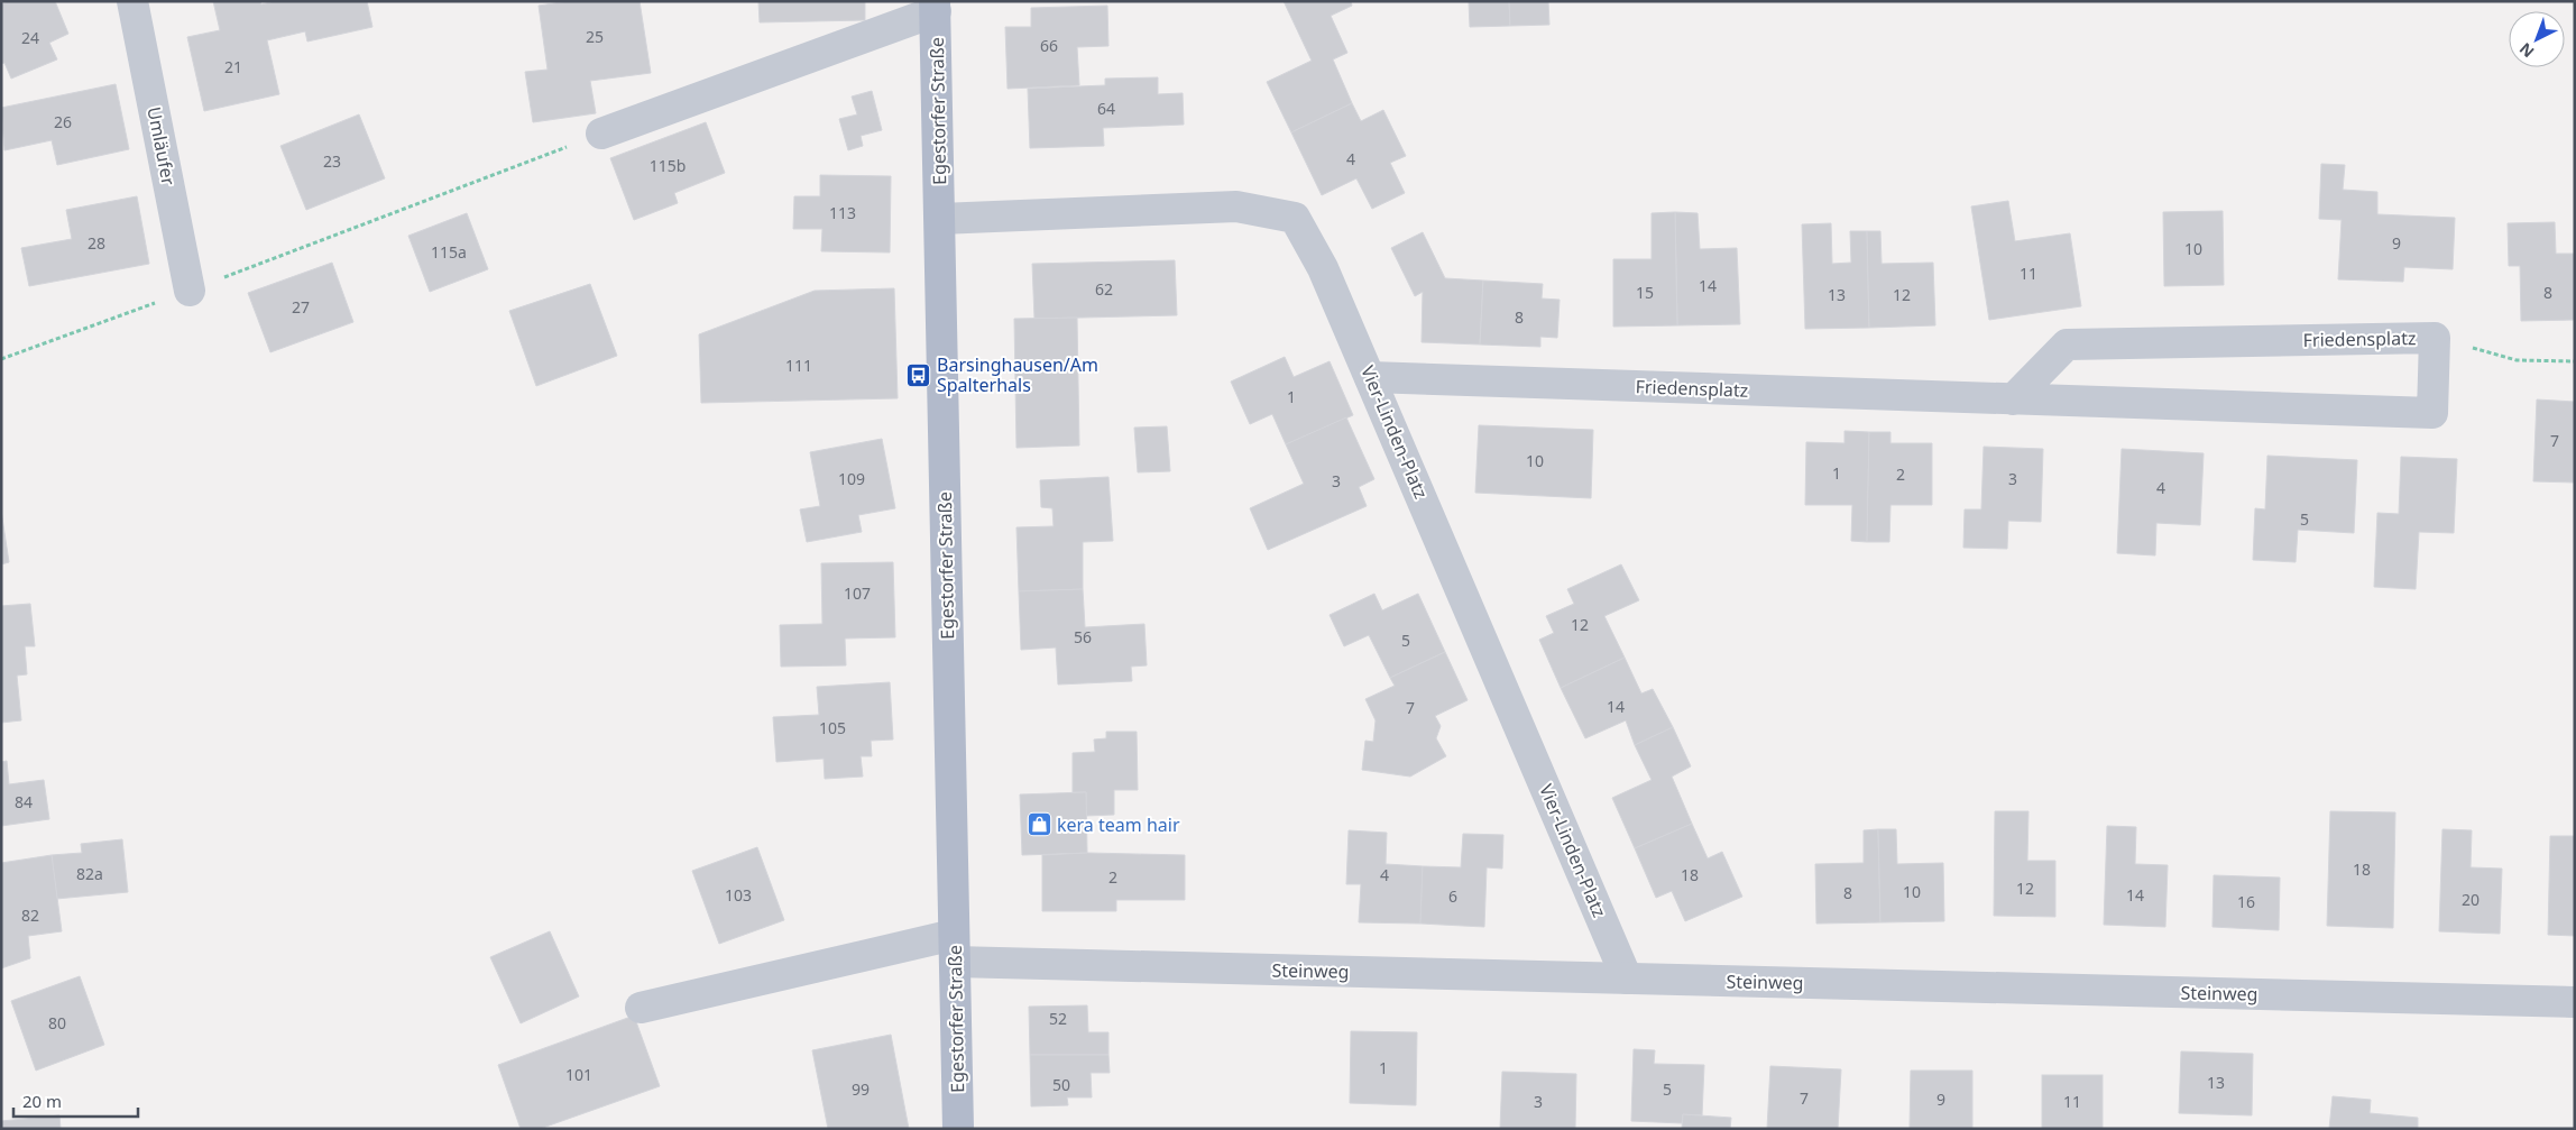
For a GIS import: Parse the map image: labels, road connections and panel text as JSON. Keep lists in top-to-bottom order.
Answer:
{
  "streets": {
    "main road": ["Egestorfer Straße"],
    "street": [
      "Umläufer",
      "Friedensplatz",
      "Vier-Linden-Platz",
      "Steinweg"
    ]
  },
  "crossings": [
    ["Egestorfer Straße", "Vier-Linden-Platz"],
    ["Egestorfer Straße", "Steinweg"],
    ["Friedensplatz", "Vier-Linden-Platz"],
    ["Vier-Linden-Platz", "Steinweg"]
  ],
  "places": {
    "bus stop": ["Barsinghausen/Am Spalterhals"],
    "shop": ["kera team hair"]
  },
  "house_numbers": [
    "25",
    "24",
    "66",
    "21",
    "64",
    "26",
    "4",
    "23",
    "115b",
    "113",
    "28",
    "9",
    "10",
    "115a",
    "11",
    "14",
    "62",
    "15",
    "8",
    "13",
    "12",
    "27",
    "8",
    "111",
    "1",
    "7",
    "10",
    "1",
    "2",
    "109",
    "3",
    "3",
    "4",
    "5",
    "107",
    "12",
    "56",
    "5",
    "14",
    "7",
    "105",
    "84",
    "18",
    "82a",
    "4",
    "18",
    "2",
    "12",
    "10",
    "8",
    "103",
    "14",
    "6",
    "20",
    "16",
    "82",
    "52",
    "80",
    "1",
    "101",
    "13",
    "50",
    "99",
    "5",
    "7",
    "9",
    "3",
    "11"
  ],
  "scale_bar": "20 m",
  "north": "bottom left"
}
